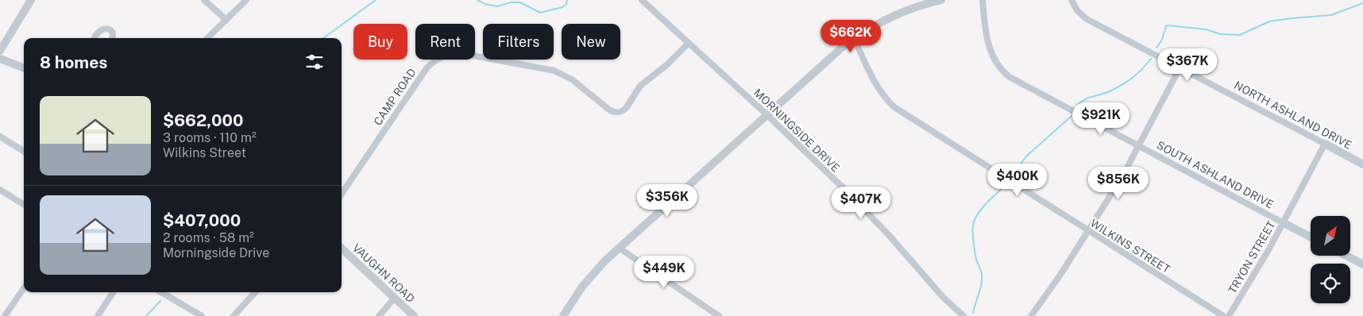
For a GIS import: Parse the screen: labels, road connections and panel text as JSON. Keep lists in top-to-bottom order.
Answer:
{
  "streets": {
    "street": [
      "CAMP ROAD",
      "NORTH ASHLAND DRIVE",
      "MORNINGSIDE DRIVE",
      "SOUTH ASHLAND DRIVE",
      "WILKINS STREET",
      "TRYON STREET",
      "VAUGHN ROAD"
    ]
  },
  "crossings": [
    ["CAMP ROAD", "MORNINGSIDE DRIVE"],
    ["NORTH ASHLAND DRIVE", "TRYON STREET"],
    ["SOUTH ASHLAND DRIVE", "TRYON STREET"]
  ],
  "north": "top right",
  "page": {
    "price": [
      "$662K",
      "$367K",
      "$921K",
      "$400K",
      "$856K",
      "$356K",
      "$407K",
      "$449K"
    ],
    "chip": [
      "Buy",
      "Rent",
      "Filters",
      "New"
    ],
    "heading": "8 homes",
    "list": [
      {
        "name": "$662,000",
        "note": "3 rooms · 110 m² · Wilkins Street"
      },
      {
        "name": "$407,000",
        "note": "2 rooms · 58 m² · Morningside Drive"
      }
    ]
  }
}
